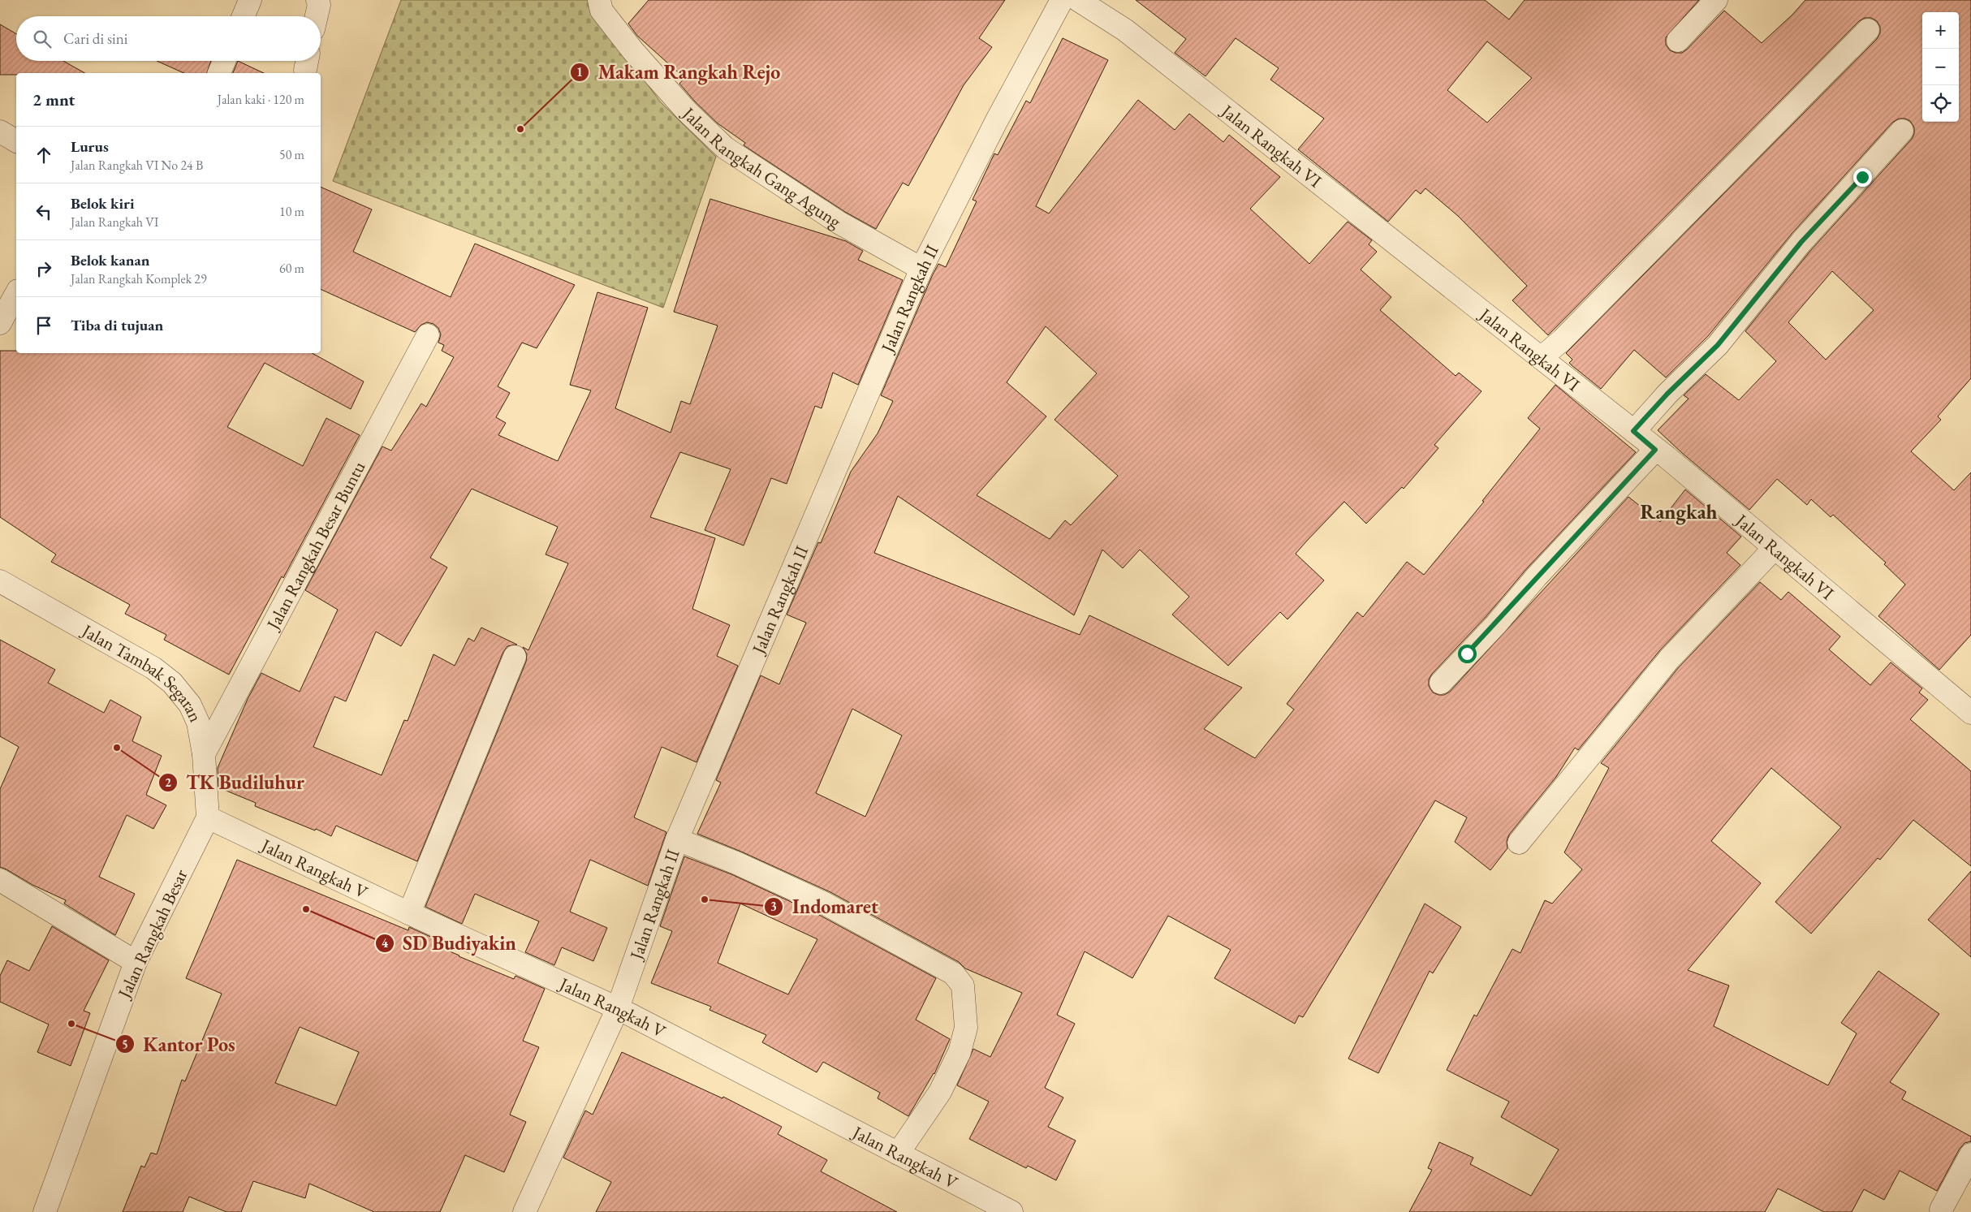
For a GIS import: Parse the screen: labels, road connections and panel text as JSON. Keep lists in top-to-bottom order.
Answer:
{
  "streets": {
    "street": [
      "Jalan Rangkah VI",
      "Jalan Rangkah Gang Agung",
      "Jalan Rangkah II",
      "Jalan Rangkah Besar Buntu",
      "Jalan Tambak Segaran",
      "Jalan Rangkah V",
      "Jalan Rangkah Besar"
    ]
  },
  "crossings": [
    ["Jalan Rangkah Gang Agung", "Jalan Rangkah II"],
    ["Jalan Rangkah II", "Jalan Rangkah V"],
    ["Jalan Rangkah Besar Buntu", "Jalan Tambak Segaran"],
    ["Jalan Tambak Segaran", "Jalan Rangkah V"],
    ["Jalan Tambak Segaran", "Jalan Rangkah Besar"],
    ["Jalan Rangkah V", "Jalan Rangkah Besar"]
  ],
  "districts": ["Rangkah"],
  "places": [
    "Makam Rangkah Rejo",
    "TK Budiluhur",
    "Indomaret",
    "SD Budiyakin",
    "Kantor Pos"
  ],
  "page": {
    "map_buttons": ["+", "−"],
    "search": "Cari di sini",
    "heading": ["2 mnt", "Jalan kaki · 120 m"],
    "list": [
      ["Lurus", "Jalan Rangkah VI No 24 B", "50 m"],
      ["Belok kiri", "Jalan Rangkah VI", "10 m"],
      ["Belok kanan", "Jalan Rangkah Komplek 29", "60 m"],
      "Tiba di tujuan"
    ]
  }
}
